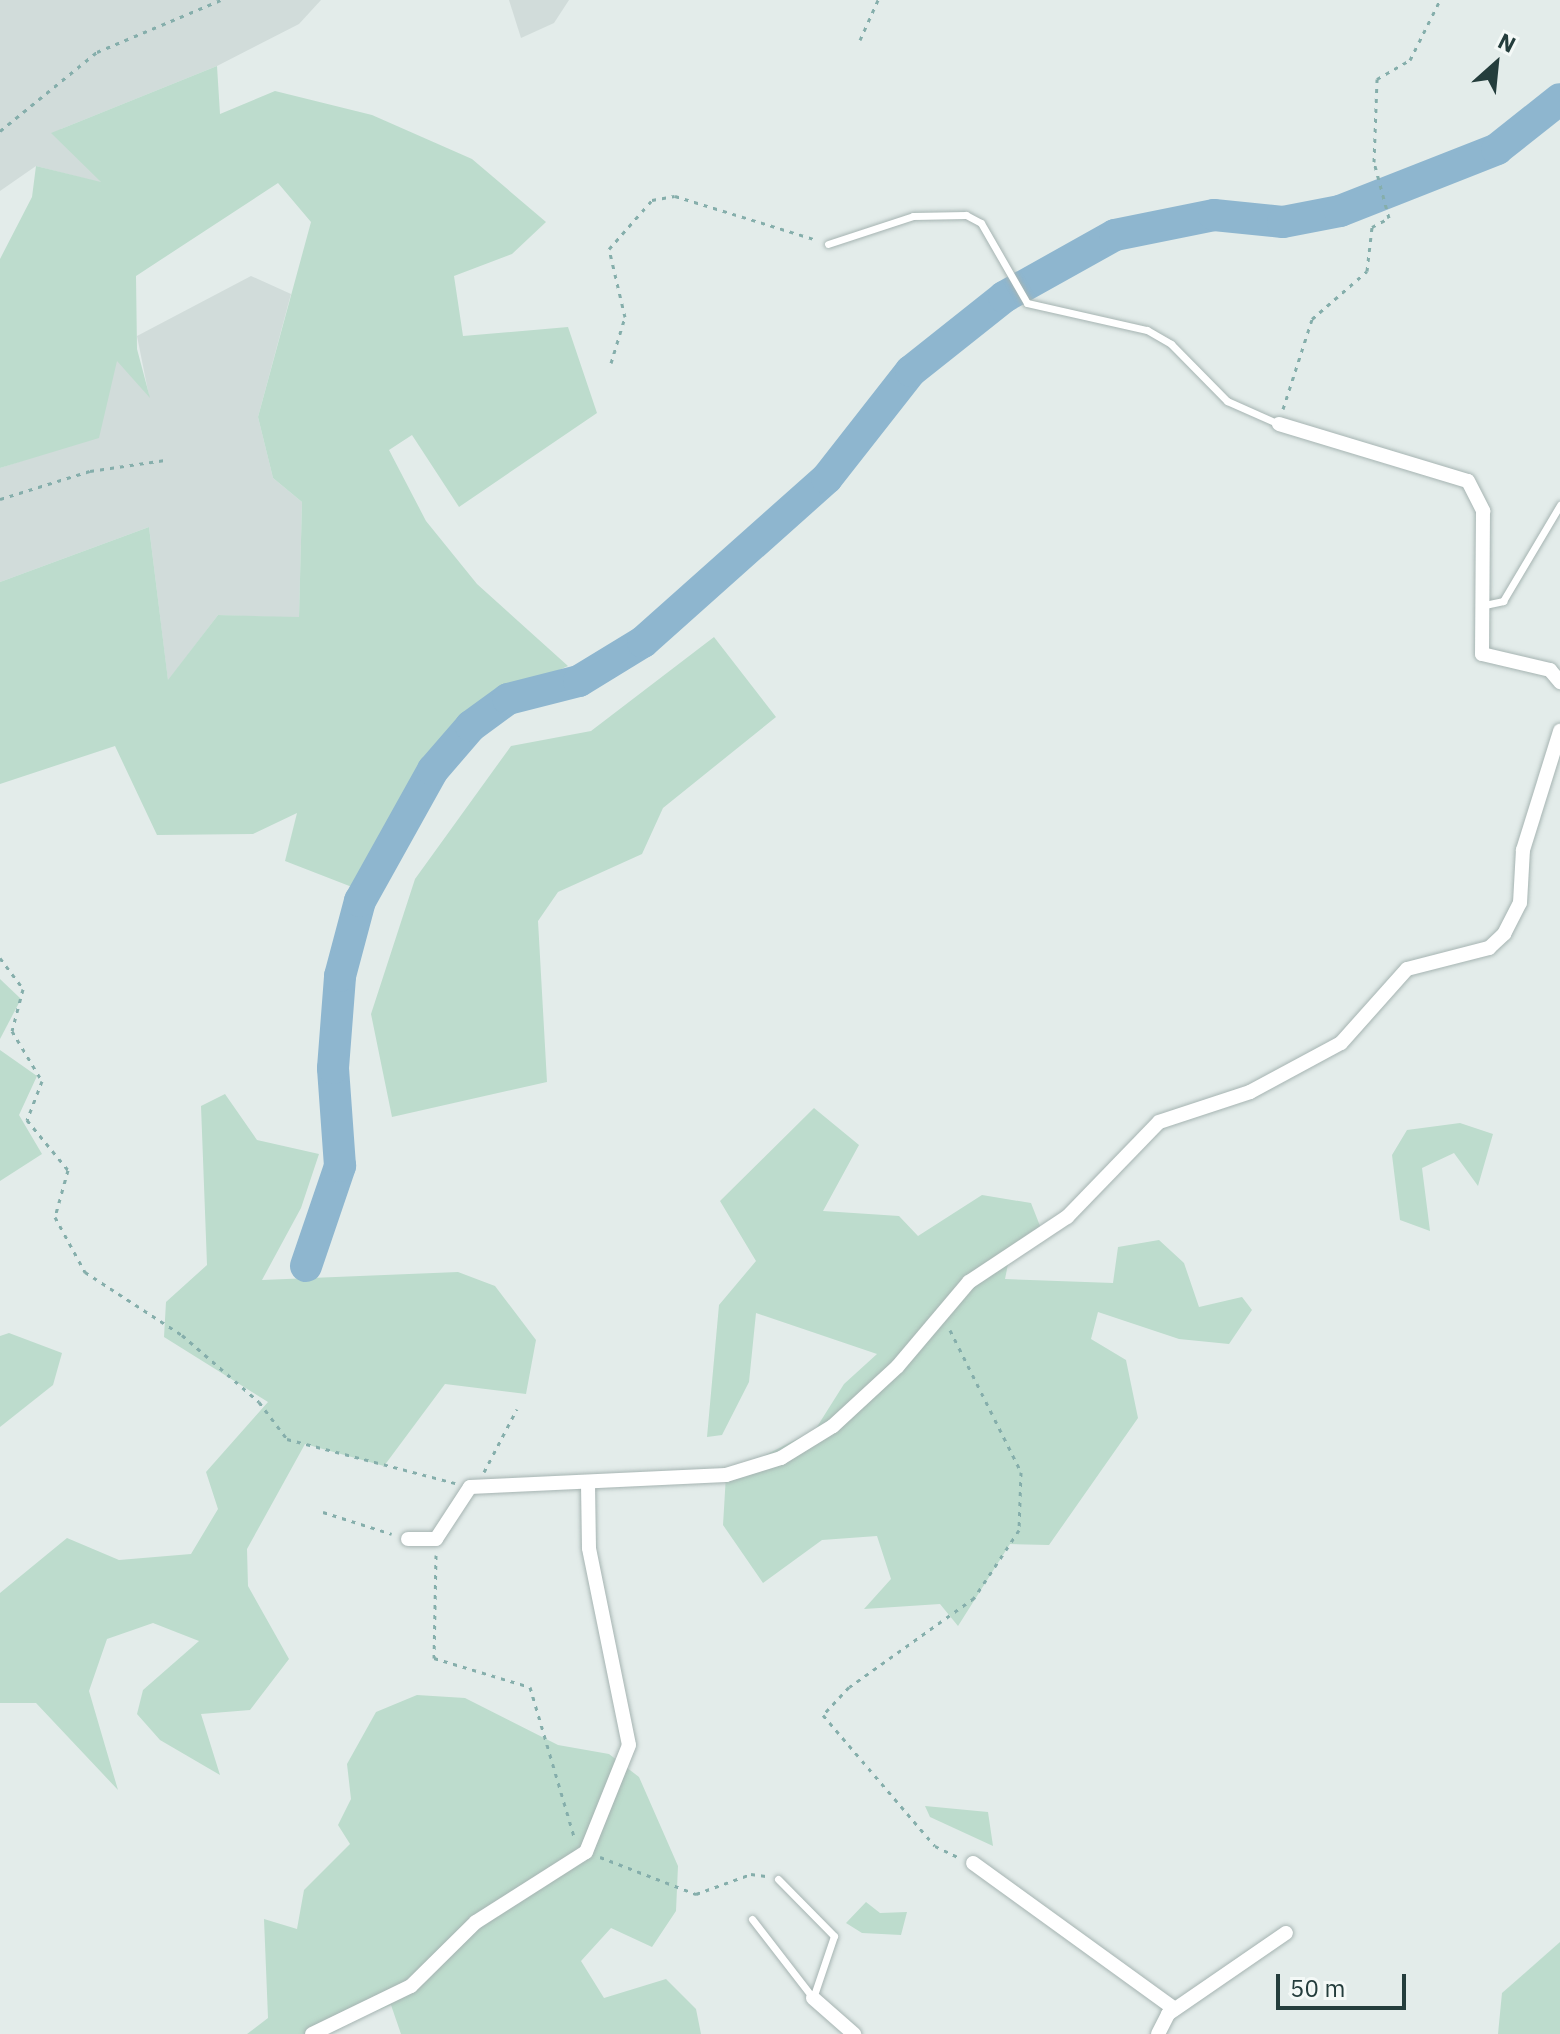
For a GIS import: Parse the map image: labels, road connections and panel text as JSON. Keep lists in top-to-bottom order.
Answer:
{
  "scale_bar": "50 m",
  "north": "top right"
}
